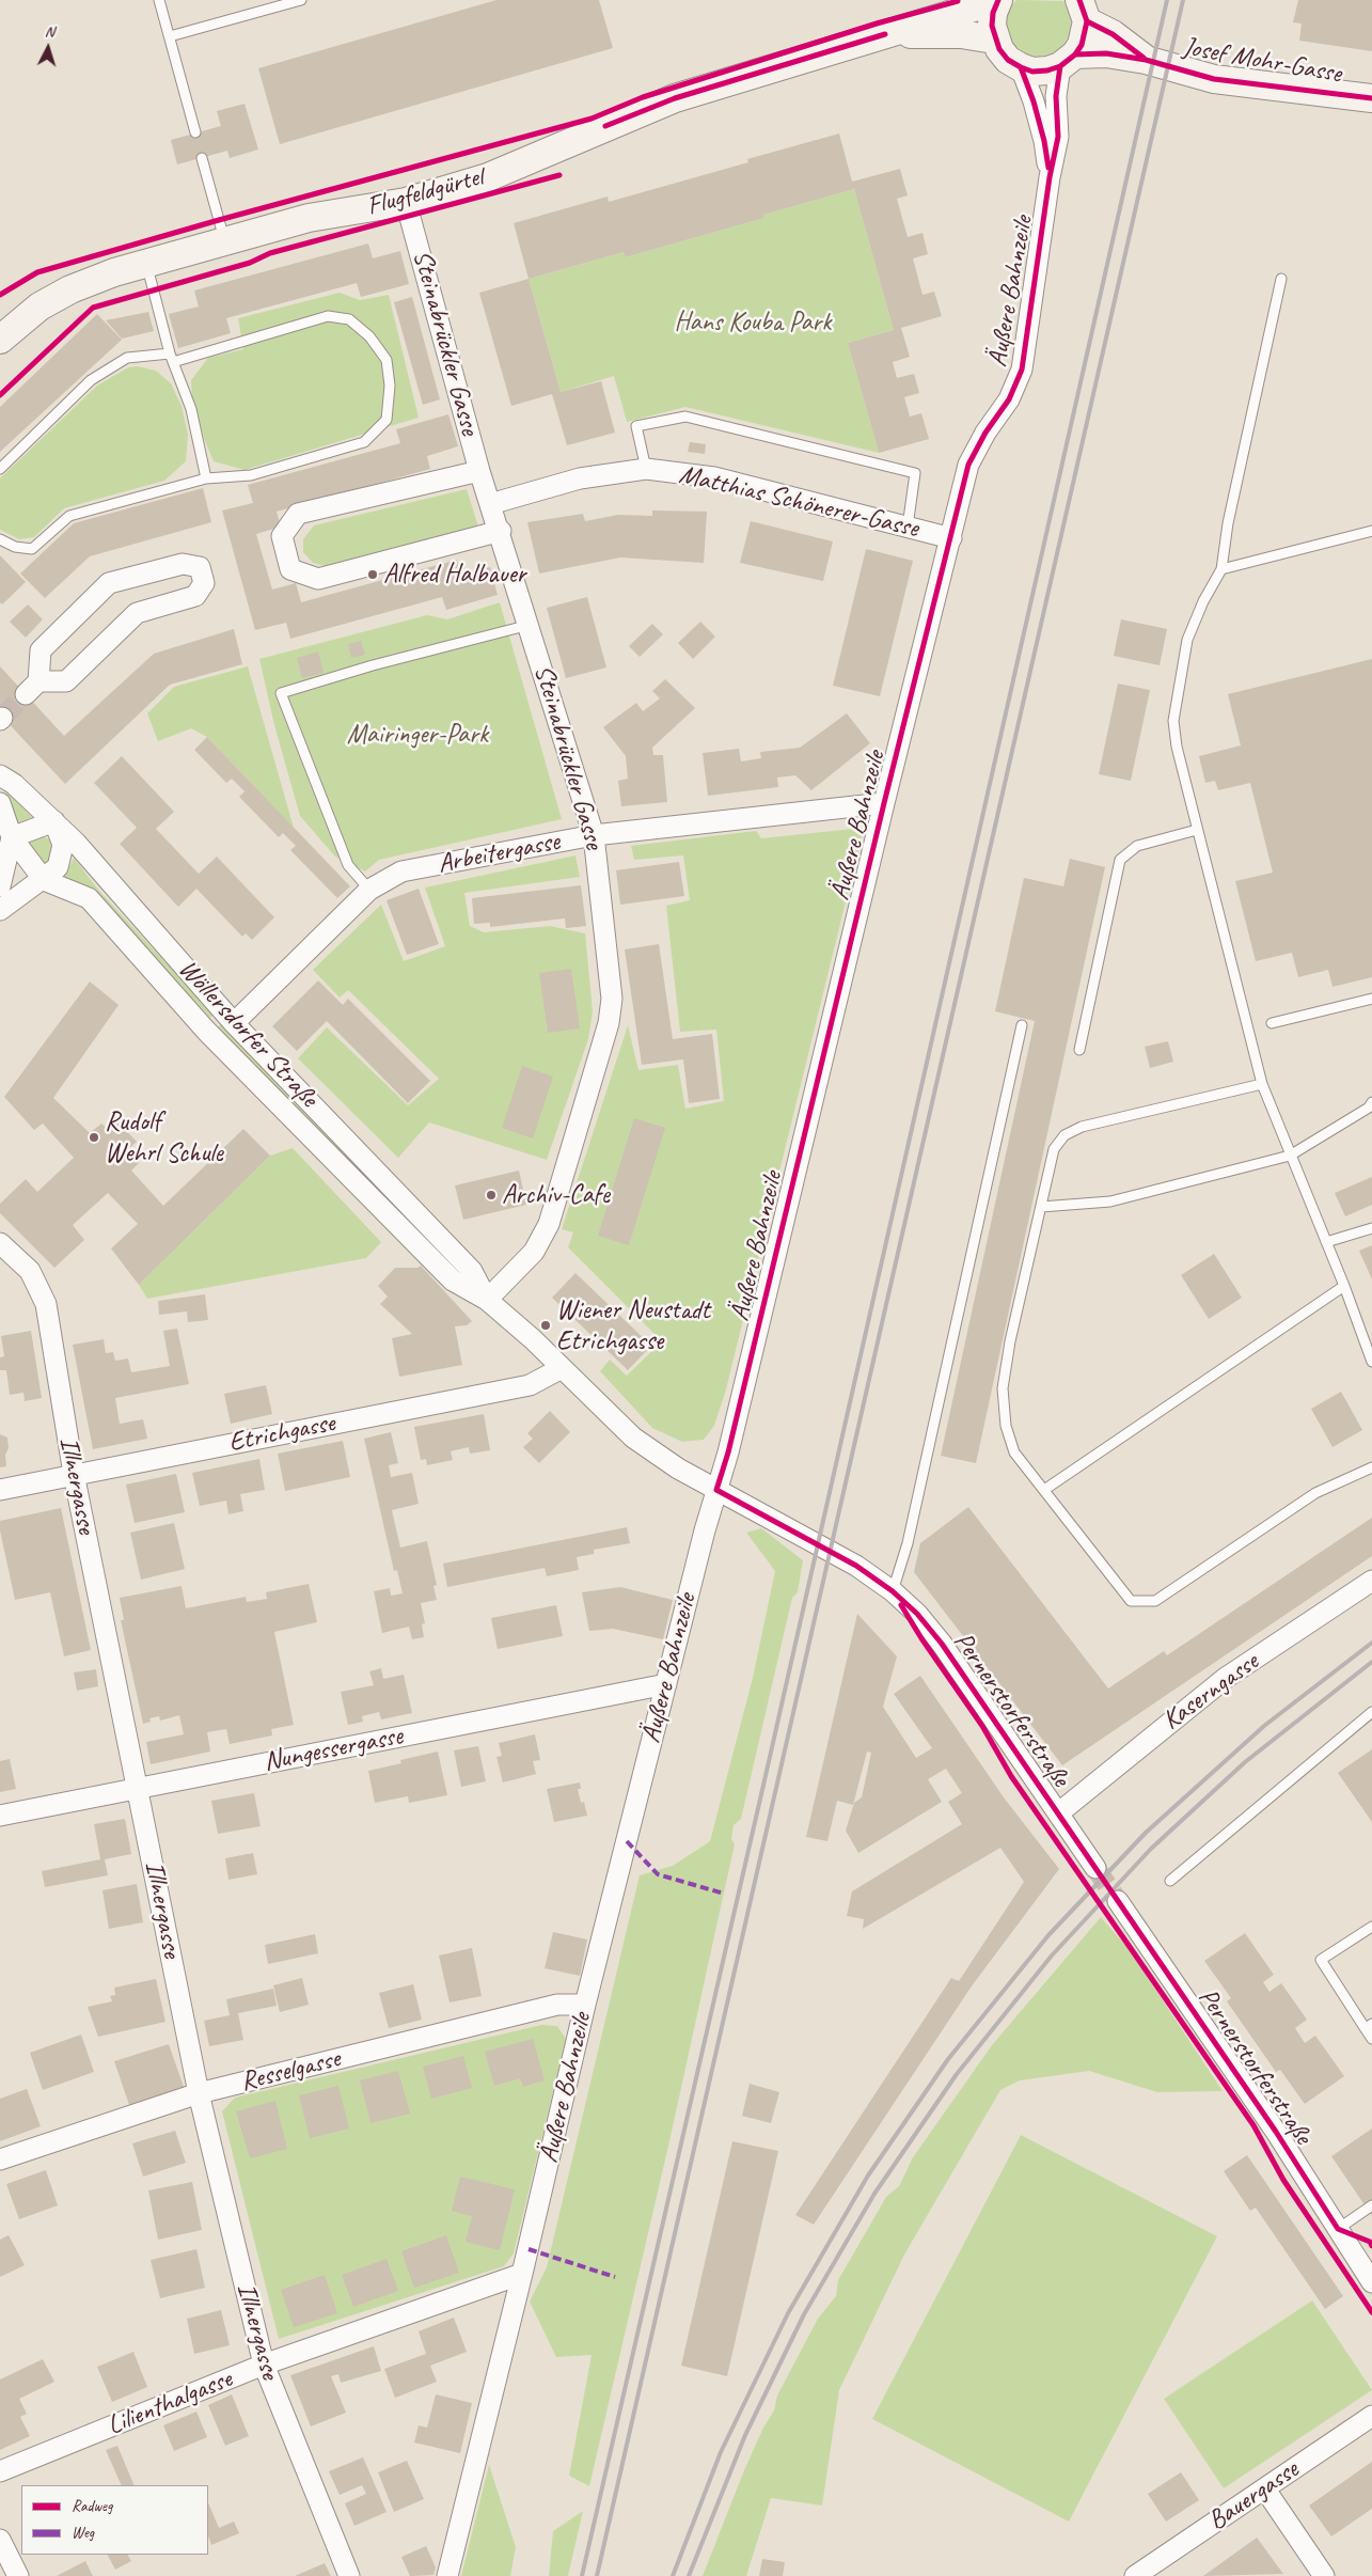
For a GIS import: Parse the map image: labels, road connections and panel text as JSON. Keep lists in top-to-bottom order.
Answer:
{
  "streets": {
    "street": [
      "Josef Mohr-Gasse",
      "Flugfeldgürtel",
      "Äußere Bahnzeile",
      "Steinabrückler Gasse",
      "Matthias Schönerer-Gasse",
      "Arbeitergasse",
      "Wöllersdorfer Straße",
      "Etrichgasse",
      "Illnergasse",
      "Kaserngasse",
      "Pernerstorferstraße",
      "Nungessergasse",
      "Resselgasse",
      "Lilienthalgasse",
      "Bauergasse"
    ]
  },
  "crossings": [
    ["Josef Mohr-Gasse", "Äußere Bahnzeile"],
    ["Flugfeldgürtel", "Äußere Bahnzeile"],
    ["Flugfeldgürtel", "Steinabrückler Gasse"],
    ["Äußere Bahnzeile", "Matthias Schönerer-Gasse"],
    ["Äußere Bahnzeile", "Arbeitergasse"],
    ["Äußere Bahnzeile", "Wöllersdorfer Straße"],
    ["Äußere Bahnzeile", "Pernerstorferstraße"],
    ["Äußere Bahnzeile", "Nungessergasse"],
    ["Äußere Bahnzeile", "Resselgasse"],
    ["Äußere Bahnzeile", "Lilienthalgasse"],
    ["Steinabrückler Gasse", "Matthias Schönerer-Gasse"],
    ["Steinabrückler Gasse", "Arbeitergasse"],
    ["Steinabrückler Gasse", "Wöllersdorfer Straße"],
    ["Arbeitergasse", "Wöllersdorfer Straße"],
    ["Wöllersdorfer Straße", "Etrichgasse"],
    ["Wöllersdorfer Straße", "Pernerstorferstraße"],
    ["Etrichgasse", "Illnergasse"],
    ["Illnergasse", "Nungessergasse"],
    ["Illnergasse", "Resselgasse"],
    ["Illnergasse", "Lilienthalgasse"],
    ["Kaserngasse", "Pernerstorferstraße"]
  ],
  "parks": ["Hans Kouba Park", "Mairinger-Park"],
  "places": [
    "Alfred Halbauer",
    "Rudolf Wehrl Schule",
    "Archiv-Cafe",
    "Wiener Neustadt Etrichgasse"
  ],
  "legend": ["Radweg", "Weg"],
  "north": "top"
}
